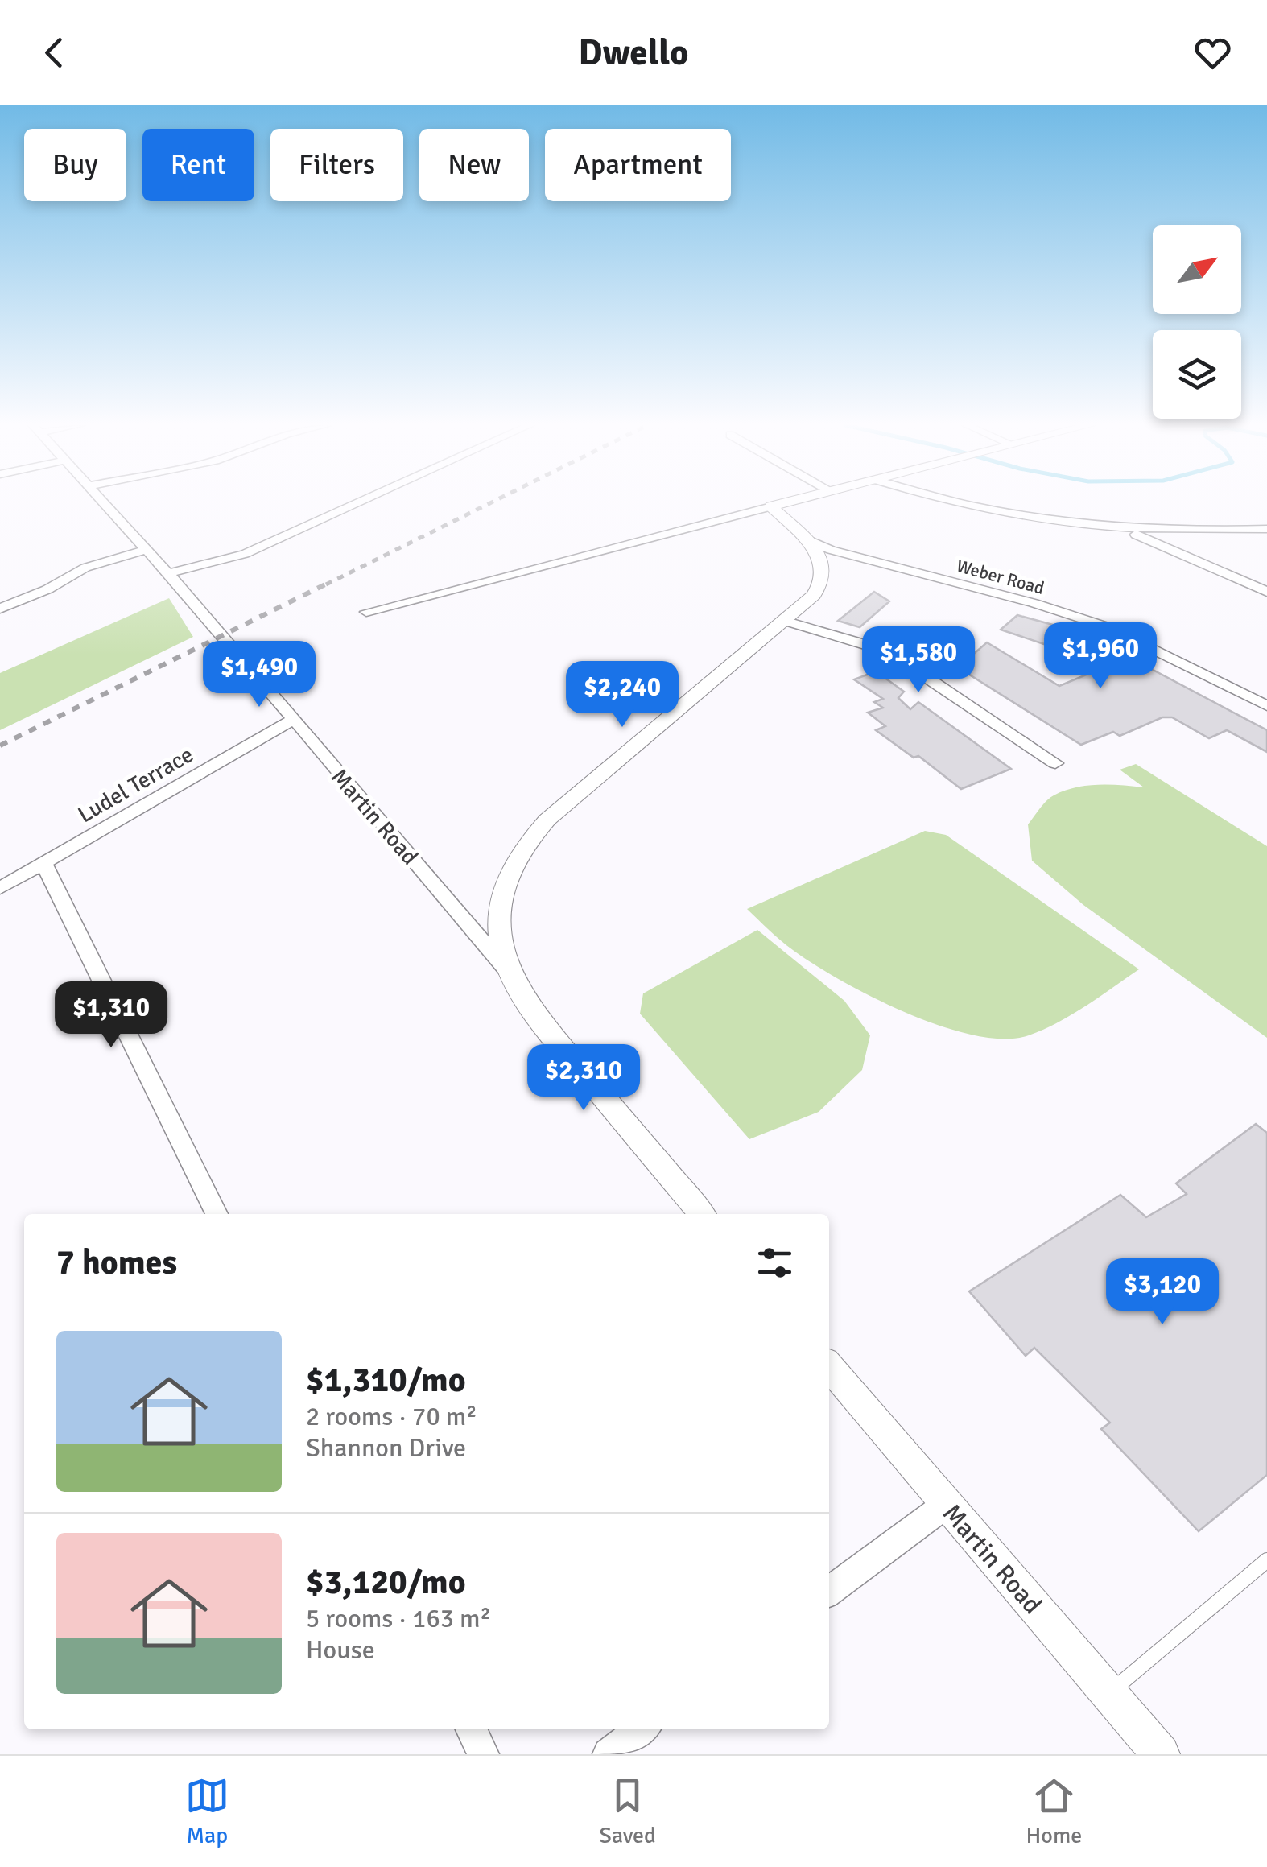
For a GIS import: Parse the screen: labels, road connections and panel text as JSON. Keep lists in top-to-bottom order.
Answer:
{
  "streets": {
    "street": ["Weber Road", "Ludel Terrace", "Martin Road"]
  },
  "crossings": [
    ["Ludel Terrace", "Martin Road"]
  ],
  "north": "top right",
  "page": {
    "header": "Dwello",
    "chip": [
      "Buy",
      "Rent",
      "Filters",
      "New",
      "Apartment"
    ],
    "price": [
      "$1,960",
      "$1,580",
      "$1,490",
      "$2,240",
      "$1,310",
      "$2,310",
      "$3,120"
    ],
    "heading": "7 homes",
    "list": [
      {
        "name": "$1,310/mo",
        "note": "2 rooms · 70 m² · Shannon Drive"
      },
      {
        "name": "$3,120/mo",
        "note": "5 rooms · 163 m² · House"
      }
    ],
    "tabs": ["Map", "Saved", "Home"]
  }
}
